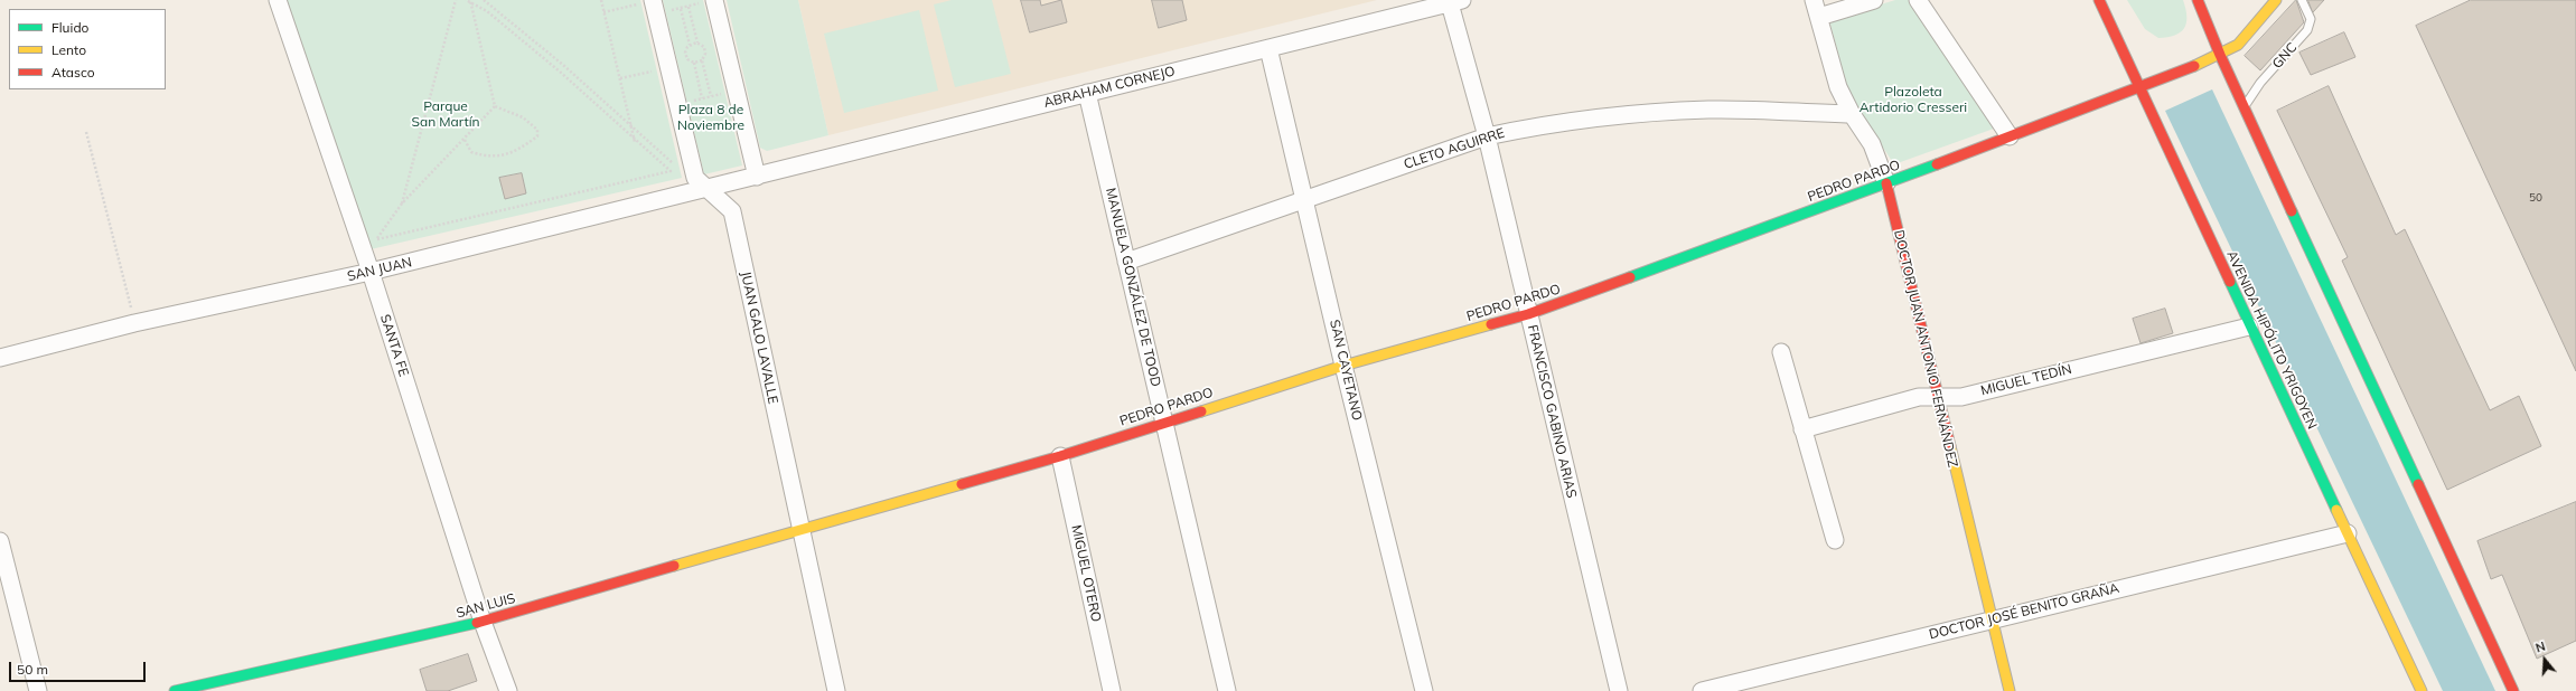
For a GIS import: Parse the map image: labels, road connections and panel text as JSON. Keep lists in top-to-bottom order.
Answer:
{
  "streets": {
    "main road": [
      "PEDRO PARDO",
      "AVENIDA HIPÓLITO YRIGOYEN",
      "DOCTOR JUAN ANTONIO FERNÁNDEZ",
      "SAN LUIS"
    ],
    "street": [
      "ABRAHAM CORNEJO",
      "CLETO AGUIRRE",
      "SAN JUAN",
      "MANUELA GONZÁLEZ DE TOOD",
      "JUAN GALO LAVALLE",
      "SANTA FE",
      "SAN CAYETANO",
      "MIGUEL TEDÍN",
      "FRANCISCO GABINO ARIAS",
      "MIGUEL OTERO",
      "DOCTOR JOSÉ BENITO GRAÑA"
    ],
    "lane": ["GNC"]
  },
  "crossings": [
    ["ABRAHAM CORNEJO", "SAN JUAN"],
    ["ABRAHAM CORNEJO", "MANUELA GONZÁLEZ DE TOOD"],
    ["ABRAHAM CORNEJO", "SAN CAYETANO"],
    ["ABRAHAM CORNEJO", "FRANCISCO GABINO ARIAS"],
    ["CLETO AGUIRRE", "MANUELA GONZÁLEZ DE TOOD"],
    ["CLETO AGUIRRE", "DOCTOR JUAN ANTONIO FERNÁNDEZ"],
    ["CLETO AGUIRRE", "SAN CAYETANO"],
    ["CLETO AGUIRRE", "FRANCISCO GABINO ARIAS"],
    ["PEDRO PARDO", "MANUELA GONZÁLEZ DE TOOD"],
    ["PEDRO PARDO", "JUAN GALO LAVALLE"],
    ["PEDRO PARDO", "AVENIDA HIPÓLITO YRIGOYEN"],
    ["PEDRO PARDO", "DOCTOR JUAN ANTONIO FERNÁNDEZ"],
    ["PEDRO PARDO", "SAN CAYETANO"],
    ["PEDRO PARDO", "FRANCISCO GABINO ARIAS"],
    ["PEDRO PARDO", "MIGUEL OTERO"],
    ["PEDRO PARDO", "SAN LUIS"],
    ["SAN JUAN", "JUAN GALO LAVALLE"],
    ["SAN JUAN", "SANTA FE"],
    ["JUAN GALO LAVALLE", "SAN LUIS"],
    ["AVENIDA HIPÓLITO YRIGOYEN", "MIGUEL TEDÍN"],
    ["AVENIDA HIPÓLITO YRIGOYEN", "DOCTOR JOSÉ BENITO GRAÑA"],
    ["SANTA FE", "SAN LUIS"],
    ["DOCTOR JUAN ANTONIO FERNÁNDEZ", "MIGUEL TEDÍN"],
    ["DOCTOR JUAN ANTONIO FERNÁNDEZ", "DOCTOR JOSÉ BENITO GRAÑA"]
  ],
  "parks": ["Plazoleta Artidorio Cresseri", "Parque San Martín", "Plaza 8 de Noviembre"],
  "house_numbers": ["50"],
  "legend": ["Fluido", "Lento", "Atasco"],
  "scale_bar": "50 m",
  "north": "top"
}
